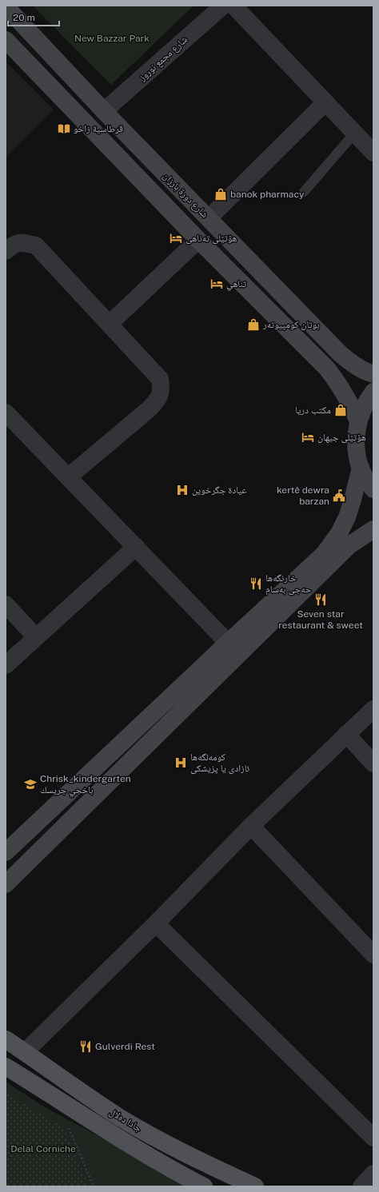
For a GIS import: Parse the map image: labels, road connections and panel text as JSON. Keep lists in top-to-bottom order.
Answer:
{
  "streets": {
    "main road": ["شارع دورة بارزان", "جادا دەلال"],
    "street": ["شارع مجمع نوروز"]
  },
  "crossings": [
    ["شارع مجمع نوروز", "شارع دورة بارزان"]
  ],
  "parks": ["New Bazzar Park", "Delal Corniche"],
  "places": {
    "library": ["قرطاسية زاخو"],
    "shop": ["banok pharmacy", "بوتان كومپیوتەر", "مكتب دريا"],
    "hotel": ["هۆتێلی تەناهی", "تناهي", "هۆتێلی جیهان"],
    "hospital": ["عيادة جگرخوين", "کومەلگەھا ئازادی یا پزیشکی"],
    "public building": ["kertê dewra barzan"],
    "restaurant": ["خارنگەها حەجى بەسام", "Seven star restaurant & sweet", "Gulverdi Rest"],
    "school or university": ["Chrisk_kindergarten باخجي جريسك"]
  },
  "scale_bar": "20 m"
}
